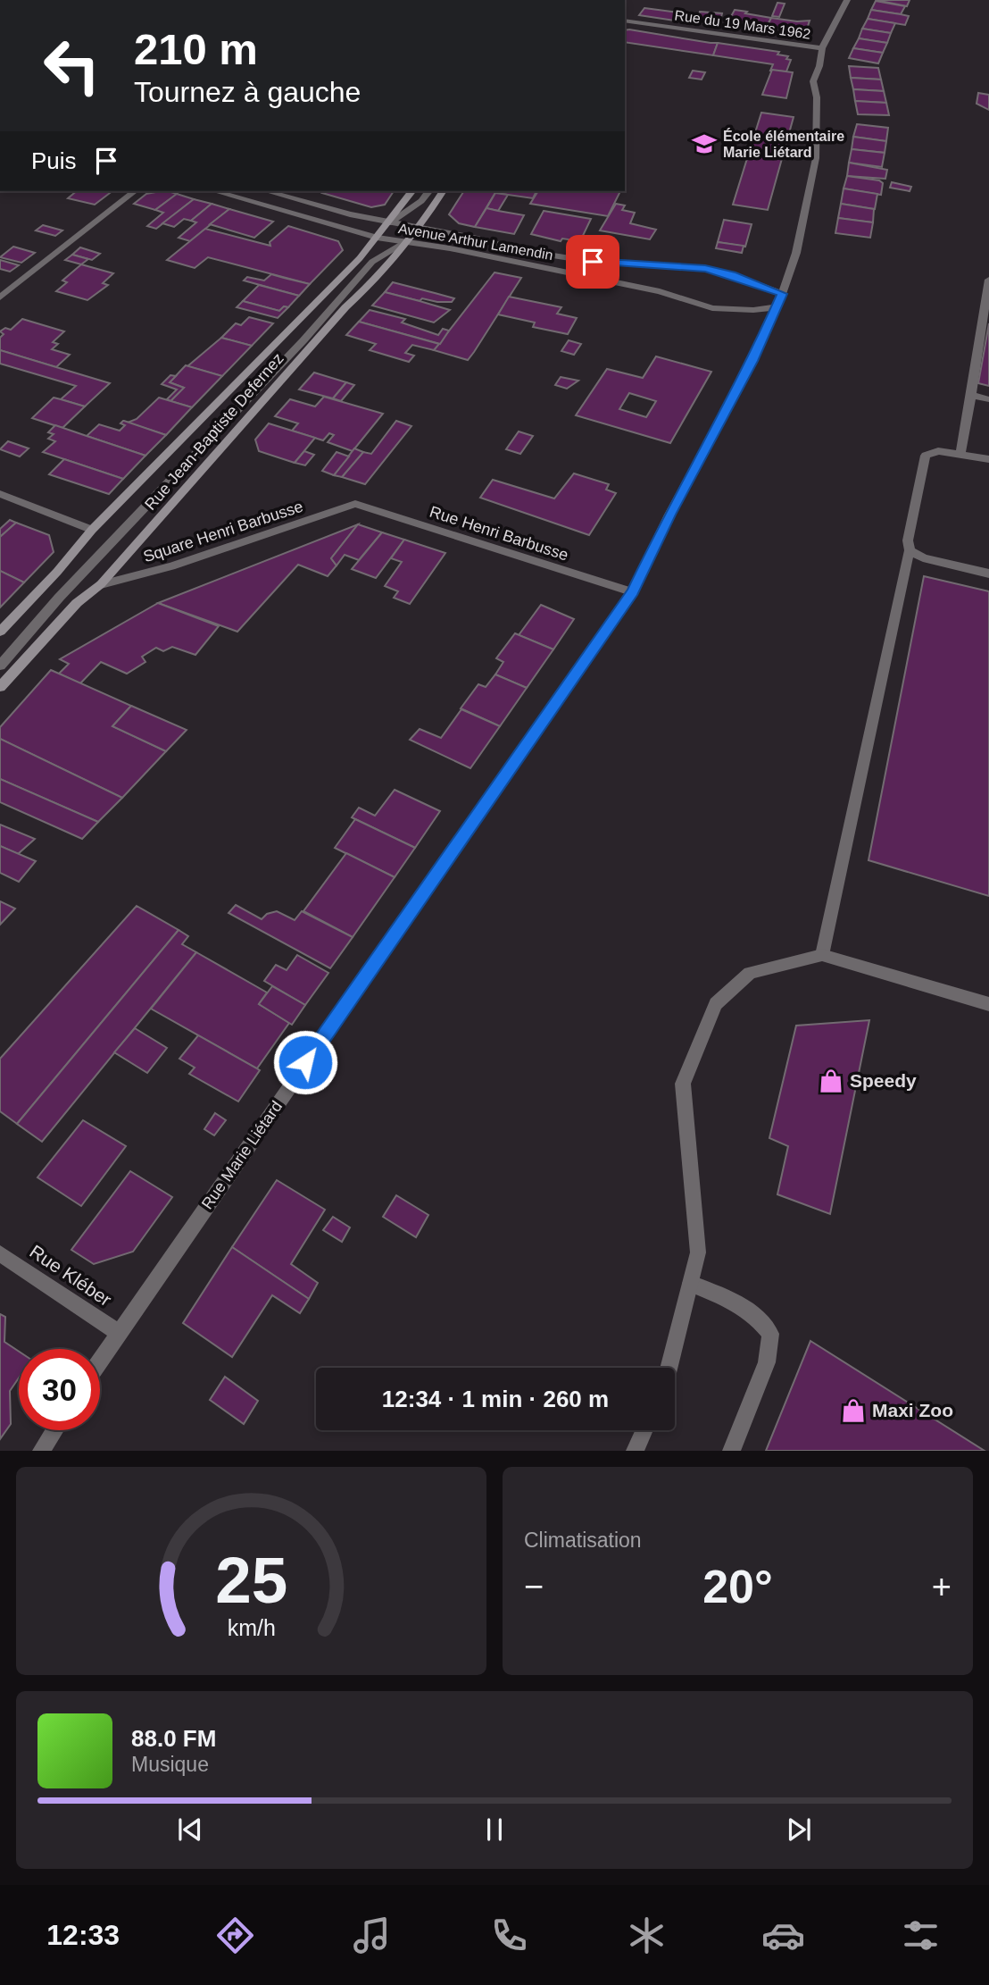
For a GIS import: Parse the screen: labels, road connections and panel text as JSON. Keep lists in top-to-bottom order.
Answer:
{
  "streets": {
    "main road": ["Rue Jean-Baptiste Defernez"],
    "street": [
      "Rue du 19 Mars 1962",
      "Avenue Arthur Lamendin",
      "Square Henri Barbusse",
      "Rue Henri Barbusse",
      "Rue Marie Liétard",
      "Rue Kléber"
    ]
  },
  "crossings": [
    ["Rue du 19 Mars 1962", "Rue Marie Liétard"],
    ["Avenue Arthur Lamendin", "Rue Jean-Baptiste Defernez"],
    ["Avenue Arthur Lamendin", "Rue Marie Liétard"],
    ["Rue Jean-Baptiste Defernez", "Square Henri Barbusse"],
    ["Square Henri Barbusse", "Rue Henri Barbusse"],
    ["Rue Henri Barbusse", "Rue Marie Liétard"],
    ["Rue Marie Liétard", "Rue Kléber"]
  ],
  "places": {
    "school or university": ["École élémentaire Marie Liétard"],
    "shop": ["Speedy", "Maxi Zoo"]
  },
  "page": {
    "turn": ["210 m", "Tournez à gauche"],
    "then": "Puis",
    "limit": "30",
    "trip": "12:34 · 1 min · 260 m",
    "tile": "Climatisation",
    "heat": ["−", "20°", "+"],
    "song": ["88.0 FM", "Musique"],
    "tabs": "12:33",
    "gauge": ["25", "km/h"]
  }
}
